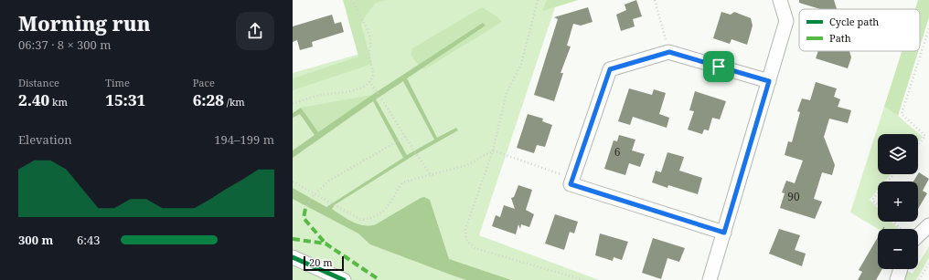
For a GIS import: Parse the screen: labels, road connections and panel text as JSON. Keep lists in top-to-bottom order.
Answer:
{
  "house_numbers": ["6", "90"],
  "legend": ["Cycle path", "Path"],
  "scale_bar": "20 m",
  "page": {
    "heading": ["Morning run", "06:37 · 8 × 300 m"],
    "stats": [
      ["Distance", "2.40 km"],
      ["Time", "15:31"],
      ["Pace", "6:28 /km"]
    ],
    "chart": ["Elevation", "194–199 m"],
    "map_buttons": ["+", "−"],
    "list": [
      {
        "name": "300 m",
        "note": "6:43"
      }
    ],
    "scale": "20 m"
  }
}
